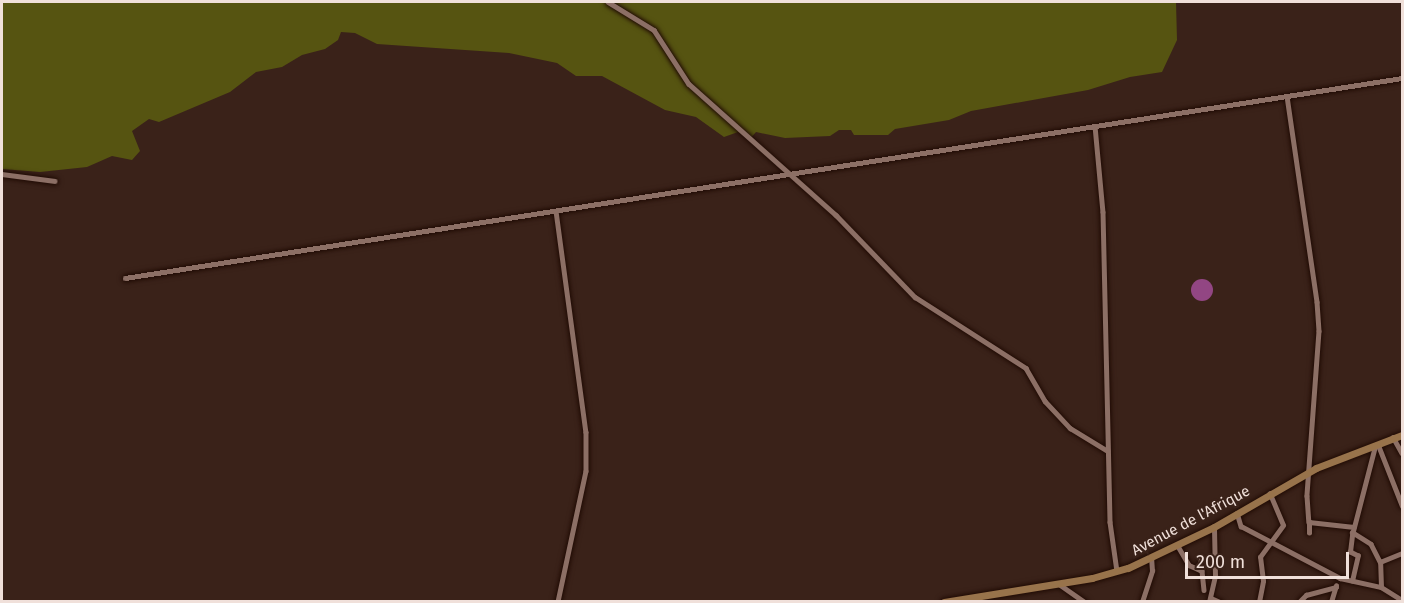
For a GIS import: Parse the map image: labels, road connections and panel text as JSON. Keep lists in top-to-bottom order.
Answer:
{
  "streets": {
    "main road": ["Avenue de l'Afrique"]
  },
  "scale_bar": "200 m"
}
